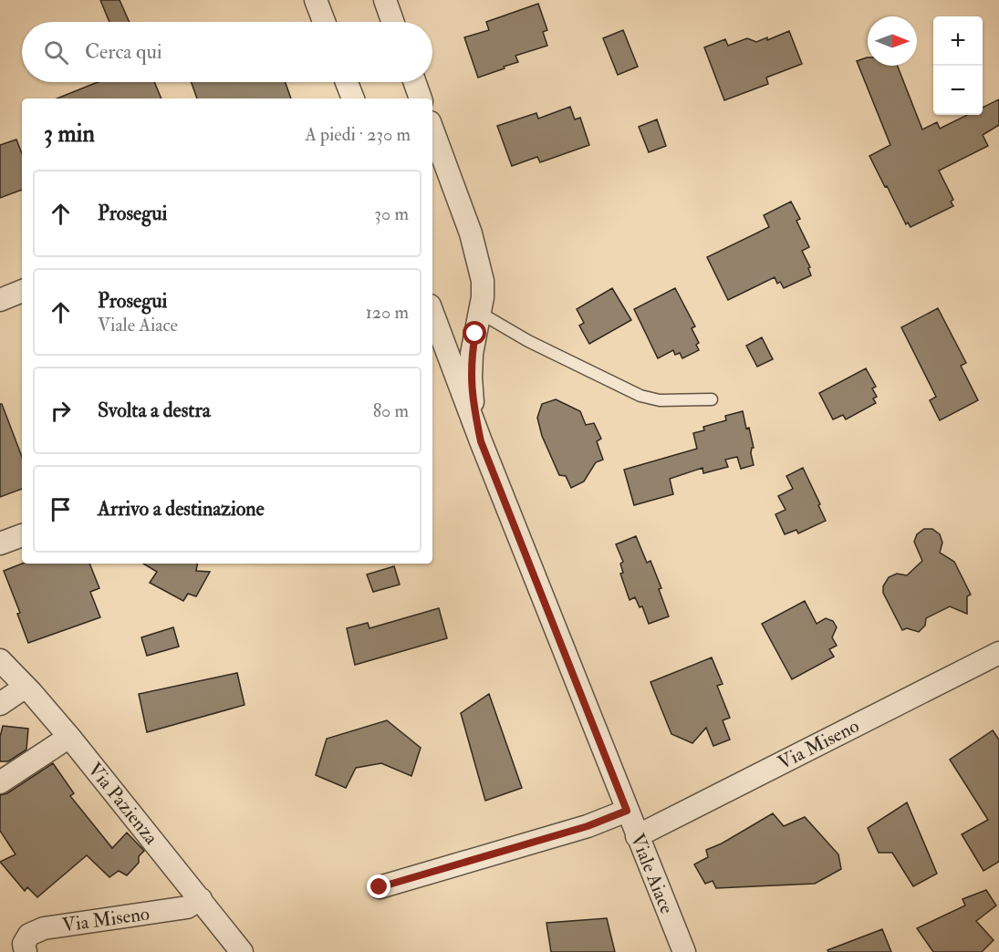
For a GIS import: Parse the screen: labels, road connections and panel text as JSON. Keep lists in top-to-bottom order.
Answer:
{
  "streets": {
    "street": ["Via Miseno", "Via Pazienza", "Viale Aiace"]
  },
  "crossings": [
    ["Via Miseno", "Via Pazienza"],
    ["Via Miseno", "Viale Aiace"]
  ],
  "north": "right",
  "page": {
    "map_buttons": ["+", "−"],
    "search": "Cerca qui",
    "heading": ["3 min", "A piedi · 230 m"],
    "list": [
      ["Prosegui", "30 m"],
      ["Prosegui", "Viale Aiace", "120 m"],
      ["Svolta a destra", "80 m"],
      "Arrivo a destinazione"
    ]
  }
}
